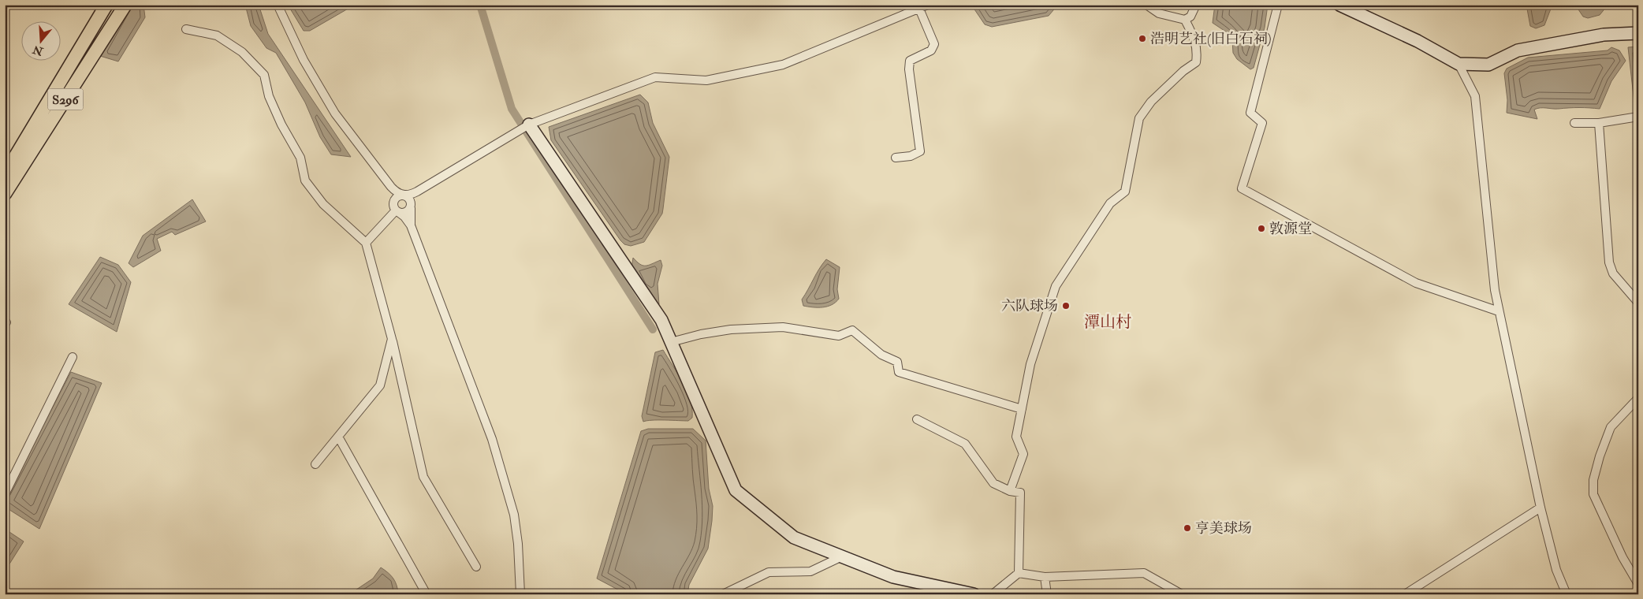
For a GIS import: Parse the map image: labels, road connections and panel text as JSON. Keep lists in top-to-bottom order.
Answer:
{
  "streets": {
    "main road": ["S296"]
  },
  "districts": ["潭山村"],
  "places": [
    "浩明艺社(旧白石祠)",
    "敦源堂",
    "六队球场",
    "亨美球场"
  ],
  "north": "bottom"
}
